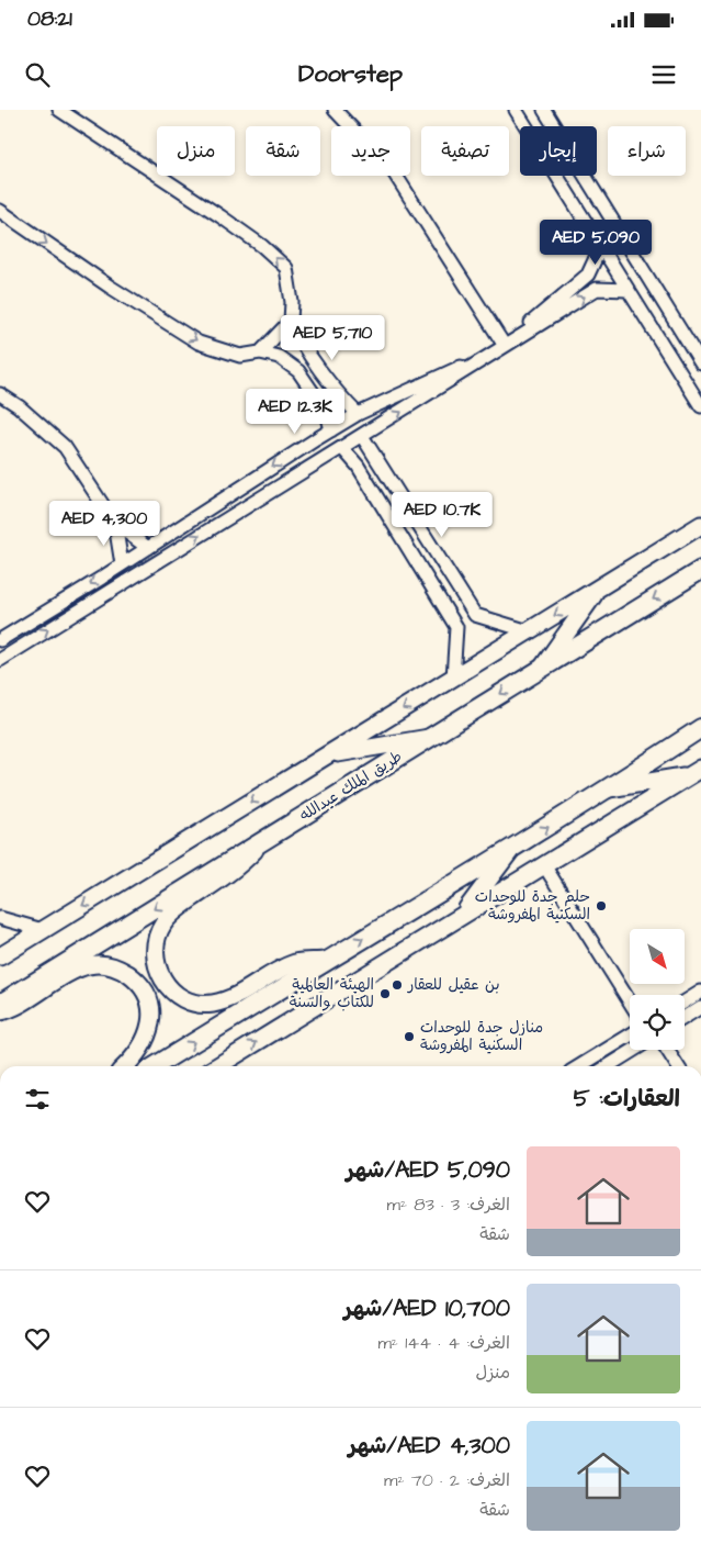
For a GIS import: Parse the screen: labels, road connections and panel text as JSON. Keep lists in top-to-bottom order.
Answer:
{
  "streets": {
    "highway": ["طريق الملك عبدالله"]
  },
  "places": [
    "حلم جدة للوحدات السكنية المفروشة",
    "بن عقيل للعقار",
    "الهيئة العالمية للكتاب والسنة",
    "منازل جدة للوحدات السكنية المفروشة"
  ],
  "north": "bottom right",
  "page": {
    "status": "08:21",
    "header": "Doorstep",
    "chip": [
      "شراء",
      "إيجار",
      "تصفية",
      "جديد",
      "شقة",
      "منزل"
    ],
    "price": [
      "AED 5,090",
      "AED 5,710",
      "AED 12.3K",
      "AED 10.7K",
      "AED 4,300"
    ],
    "heading": "العقارات: 5",
    "list": [
      {
        "name": "AED 5,090/شهر",
        "note": "الغرف: 3 · 83 m² · شقة"
      },
      {
        "name": "AED 10,700/شهر",
        "note": "الغرف: 4 · 144 m² · منزل"
      },
      {
        "name": "AED 4,300/شهر",
        "note": "الغرف: 2 · 70 m² · شقة"
      }
    ]
  }
}
